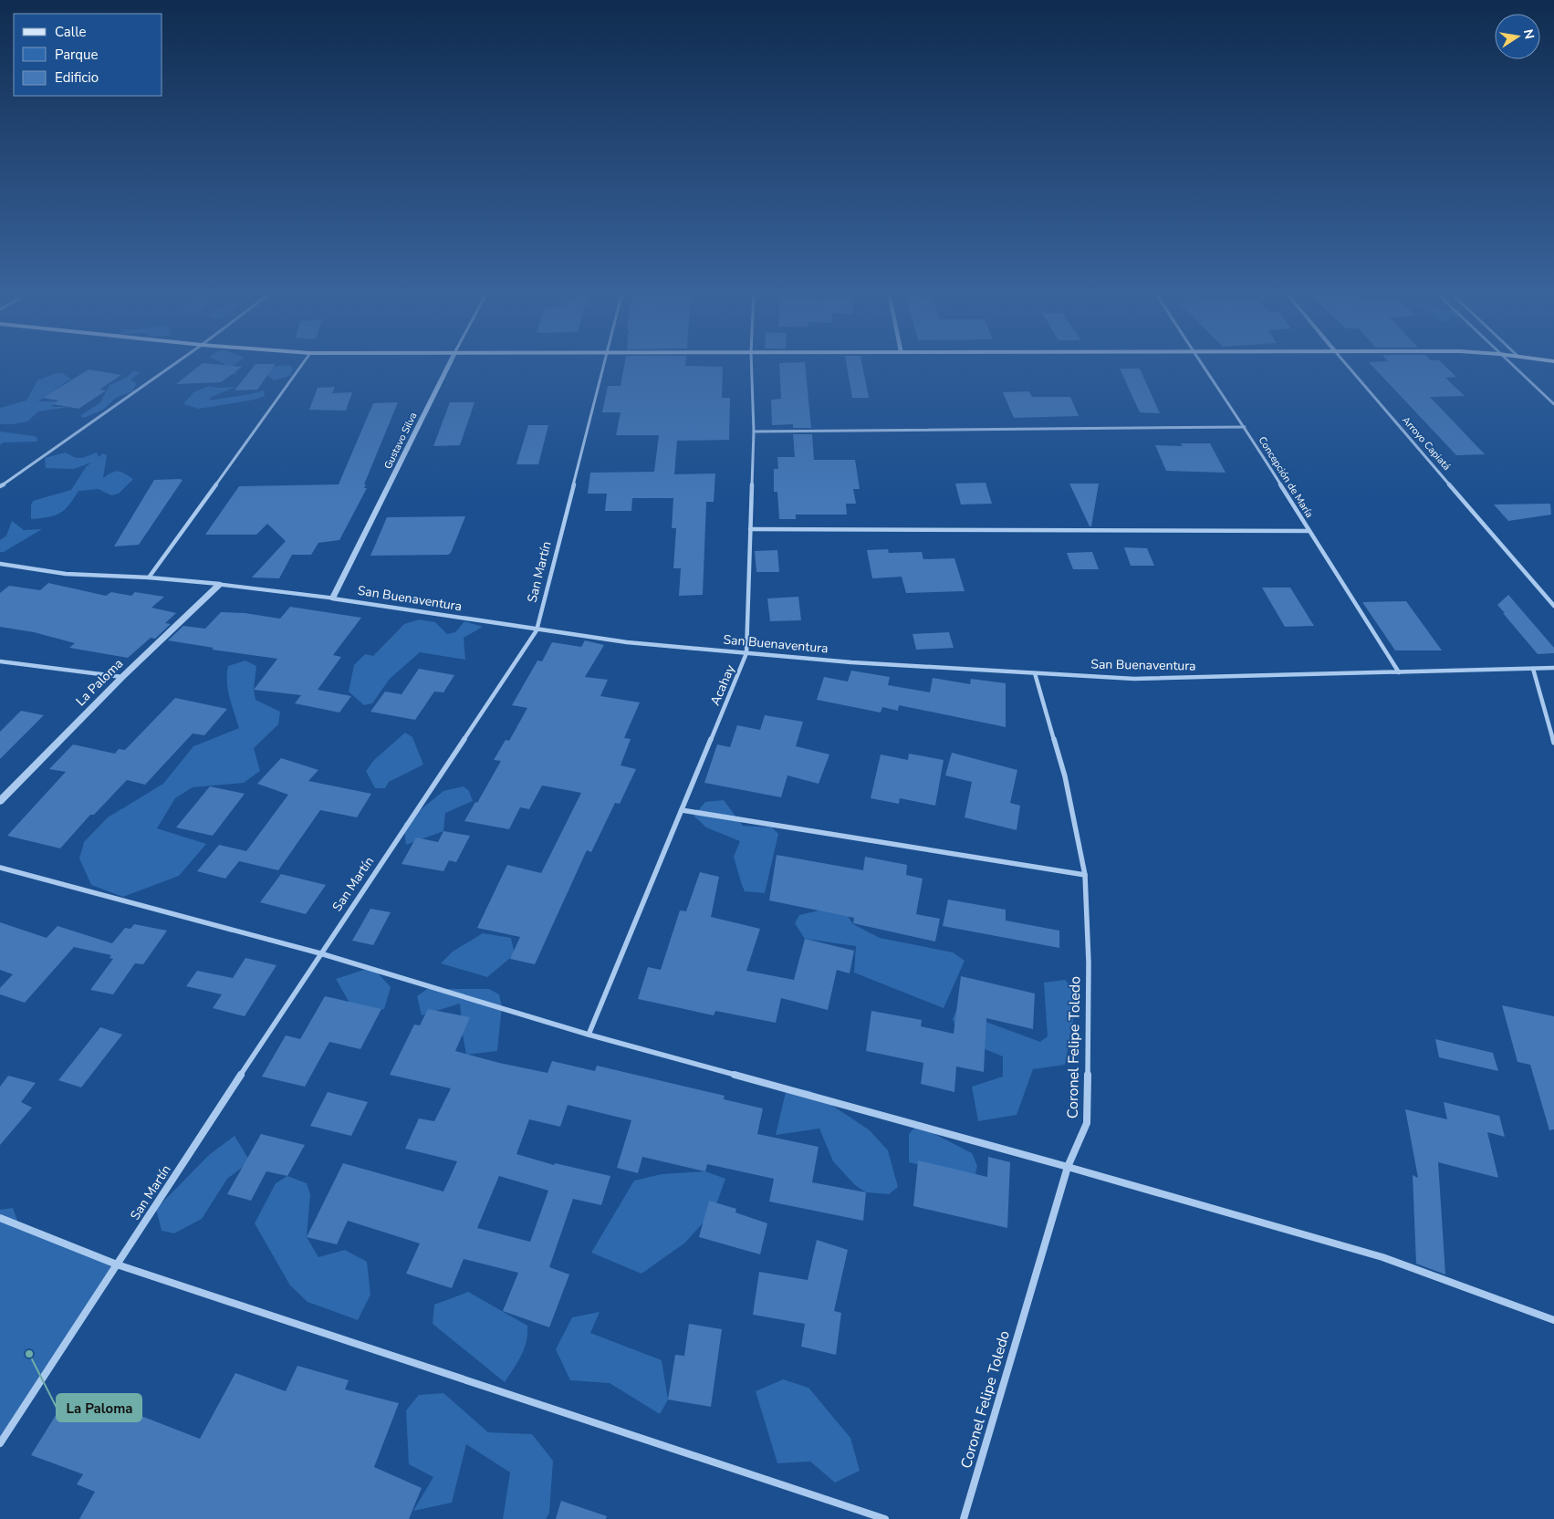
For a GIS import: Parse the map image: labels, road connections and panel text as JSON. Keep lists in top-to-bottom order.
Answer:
{
  "streets": {
    "street": [
      "Gustavo Silva",
      "Arroyo Capiatá",
      "Concepción de María",
      "San Martín",
      "San Buenaventura",
      "La Paloma",
      "Acahay",
      "Coronel Felipe Toledo"
    ]
  },
  "crossings": [
    ["Gustavo Silva", "San Buenaventura"],
    ["Concepción de María", "San Buenaventura"],
    ["San Martín", "San Buenaventura"],
    ["San Buenaventura", "La Paloma"],
    ["San Buenaventura", "Acahay"],
    ["San Buenaventura", "Coronel Felipe Toledo"]
  ],
  "places": ["La Paloma"],
  "legend": ["Calle", "Parque", "Edificio"],
  "north": "right"
}
